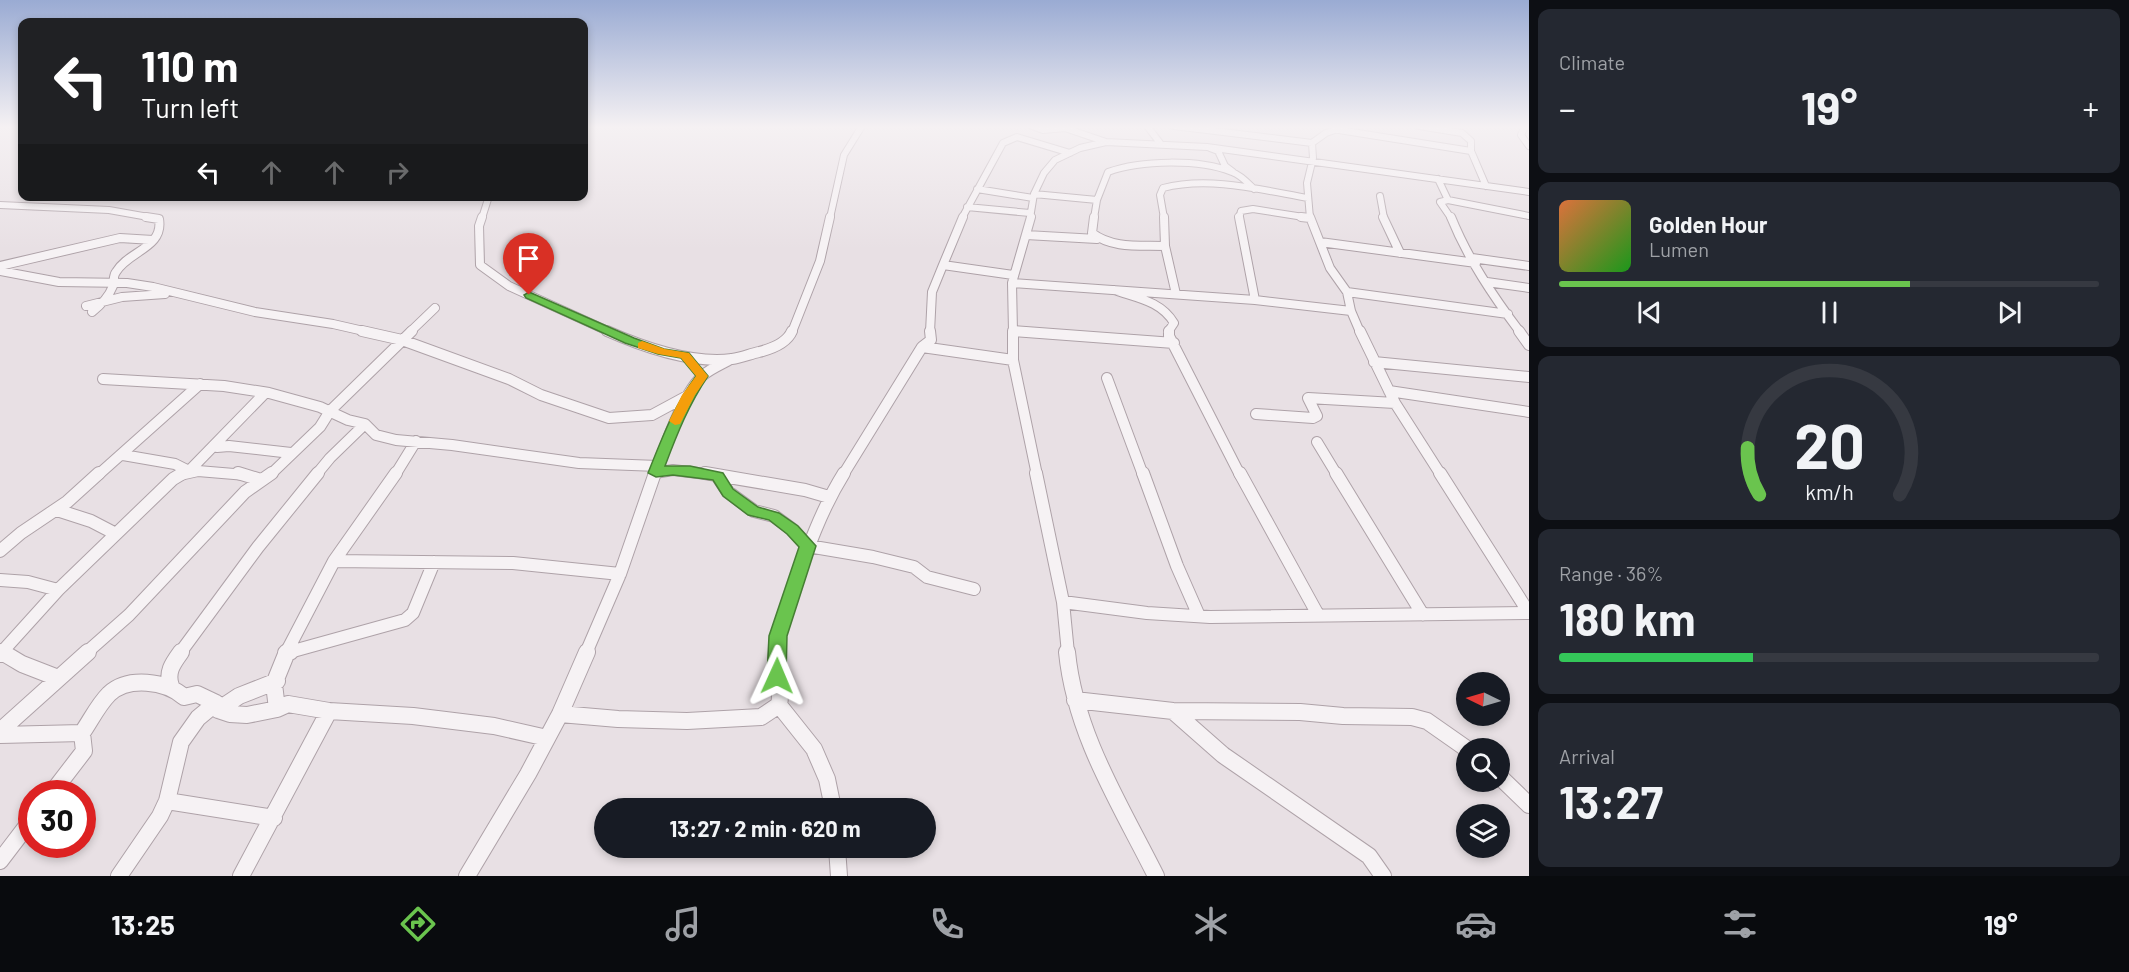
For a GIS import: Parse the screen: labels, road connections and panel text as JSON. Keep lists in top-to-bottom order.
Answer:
{
  "north": "left",
  "page": {
    "tile": [
      "Climate",
      ["Range · 36%", "180 km"],
      ["Arrival", "13:27"]
    ],
    "turn": ["110 m", "Turn left"],
    "heat": ["−", "19°", "+"],
    "song": ["Golden Hour", "Lumen"],
    "limit": "30",
    "trip": "13:27 · 2 min · 620 m",
    "tabs": ["13:25", "19°"],
    "gauge": ["20", "km/h"]
  }
}
